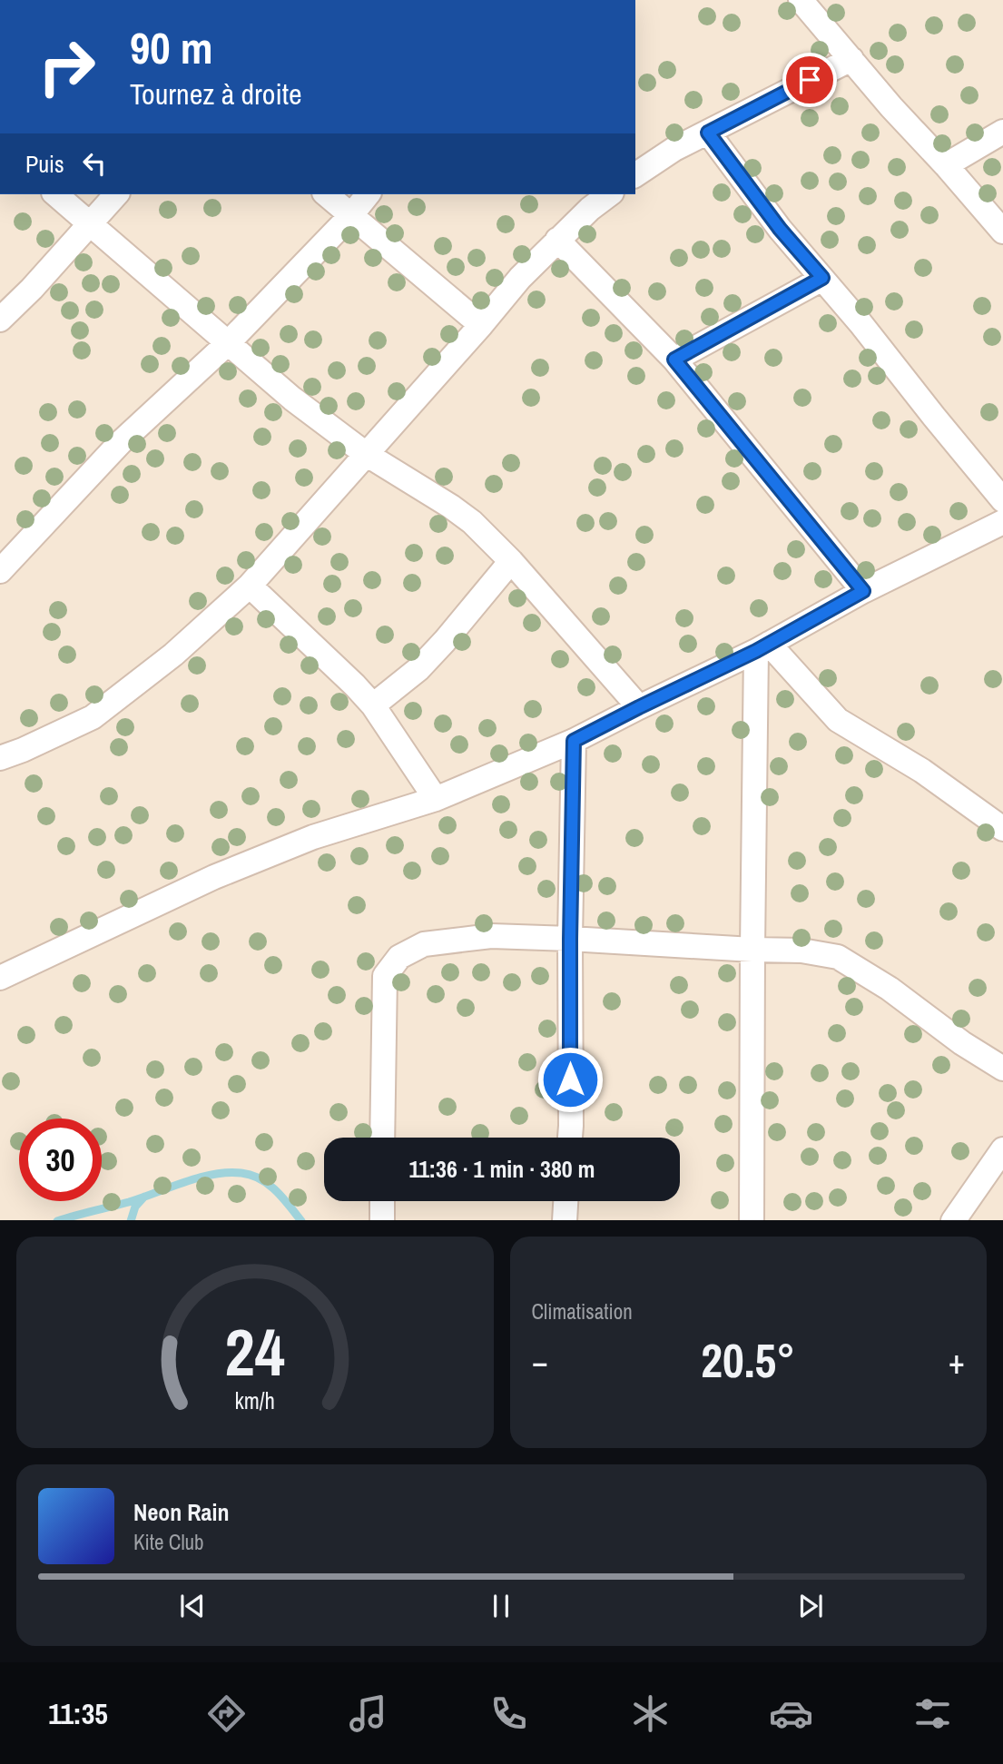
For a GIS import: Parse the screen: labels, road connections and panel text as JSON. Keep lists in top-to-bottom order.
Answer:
{
  "page": {
    "turn": ["90 m", "Tournez à droite"],
    "then": "Puis",
    "limit": "30",
    "trip": "11:36 · 1 min · 380 m",
    "tile": "Climatisation",
    "heat": ["−", "20.5°", "+"],
    "song": ["Neon Rain", "Kite Club"],
    "tabs": "11:35",
    "gauge": ["24", "km/h"]
  }
}
